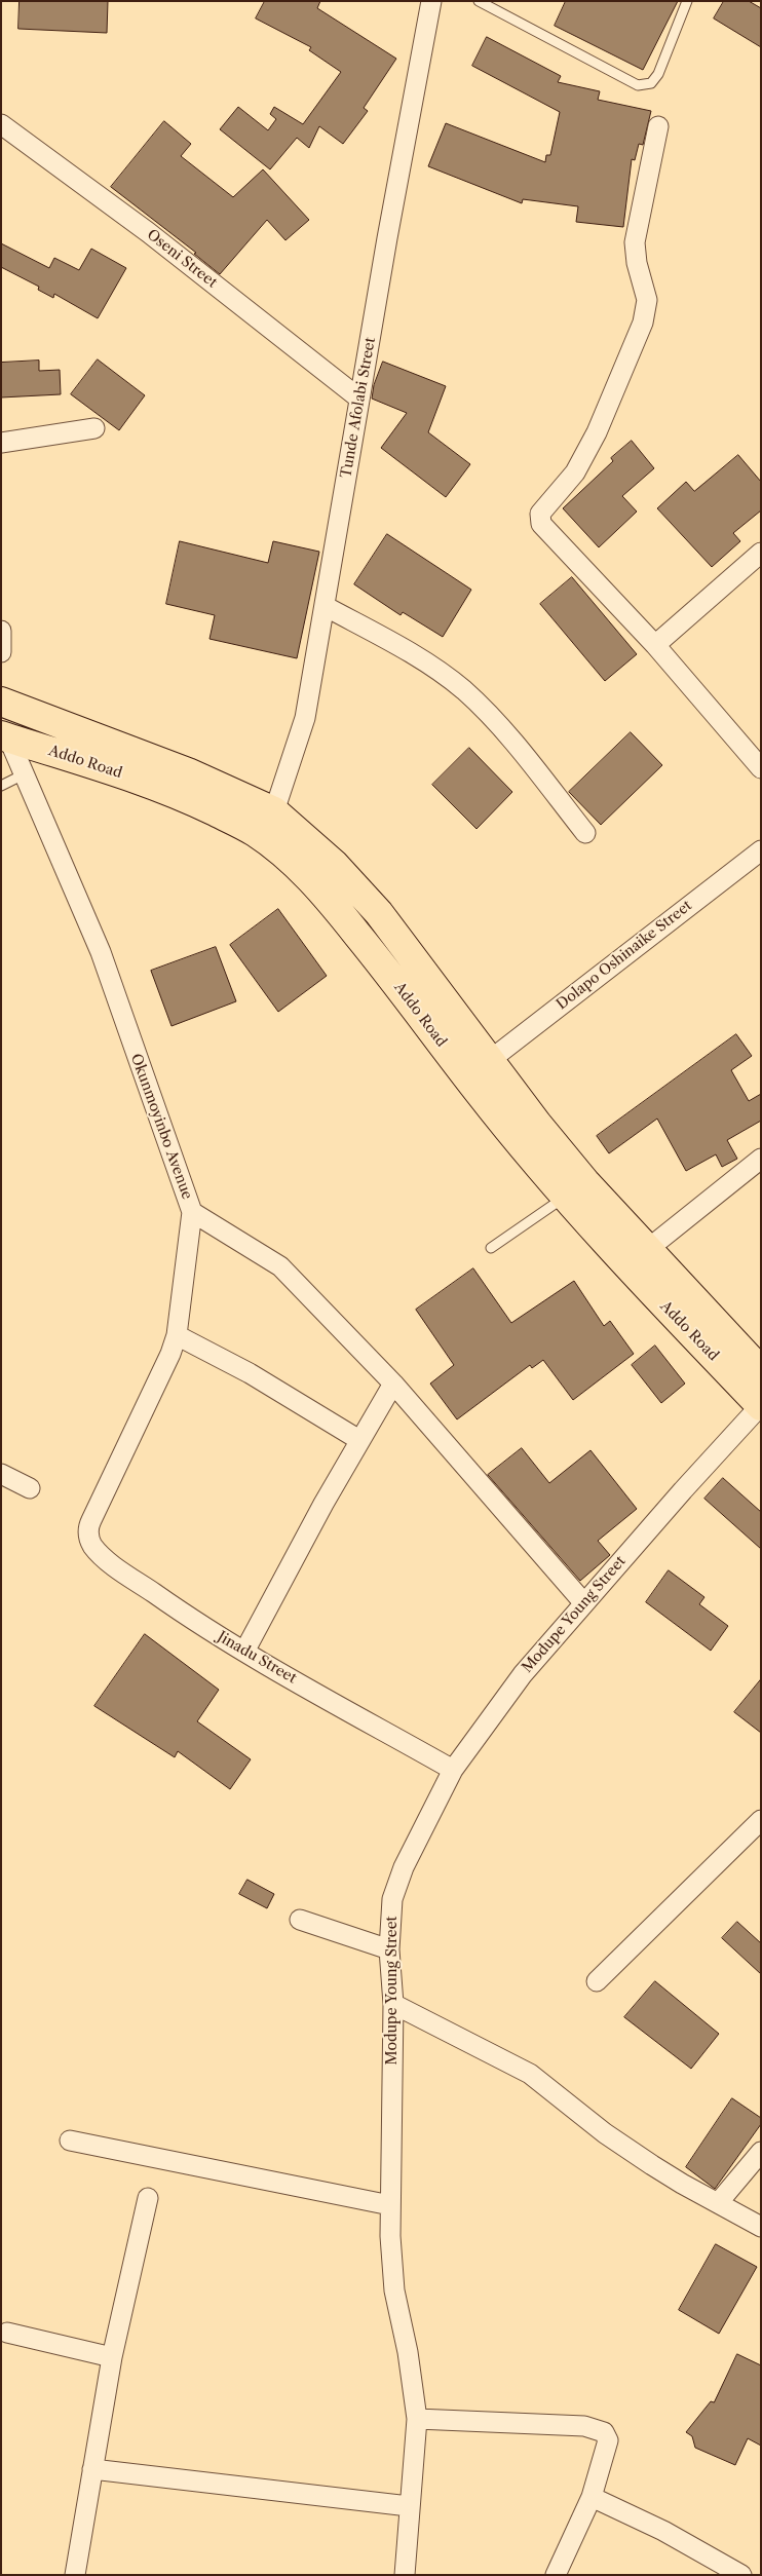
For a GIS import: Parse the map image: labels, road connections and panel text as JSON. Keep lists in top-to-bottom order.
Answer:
{
  "streets": {
    "main road": ["Addo Road"],
    "street": [
      "Oseni Street",
      "Tunde Afolabi Street",
      "Dolapo Oshinaike Street",
      "Okunmoyinbo Avenue",
      "Modupe Young Street",
      "Jinadu Street"
    ]
  },
  "crossings": [
    ["Oseni Street", "Tunde Afolabi Street"],
    ["Tunde Afolabi Street", "Addo Road"],
    ["Addo Road", "Dolapo Oshinaike Street"],
    ["Addo Road", "Okunmoyinbo Avenue"],
    ["Addo Road", "Modupe Young Street"],
    ["Okunmoyinbo Avenue", "Jinadu Street"],
    ["Modupe Young Street", "Jinadu Street"]
  ]
}
